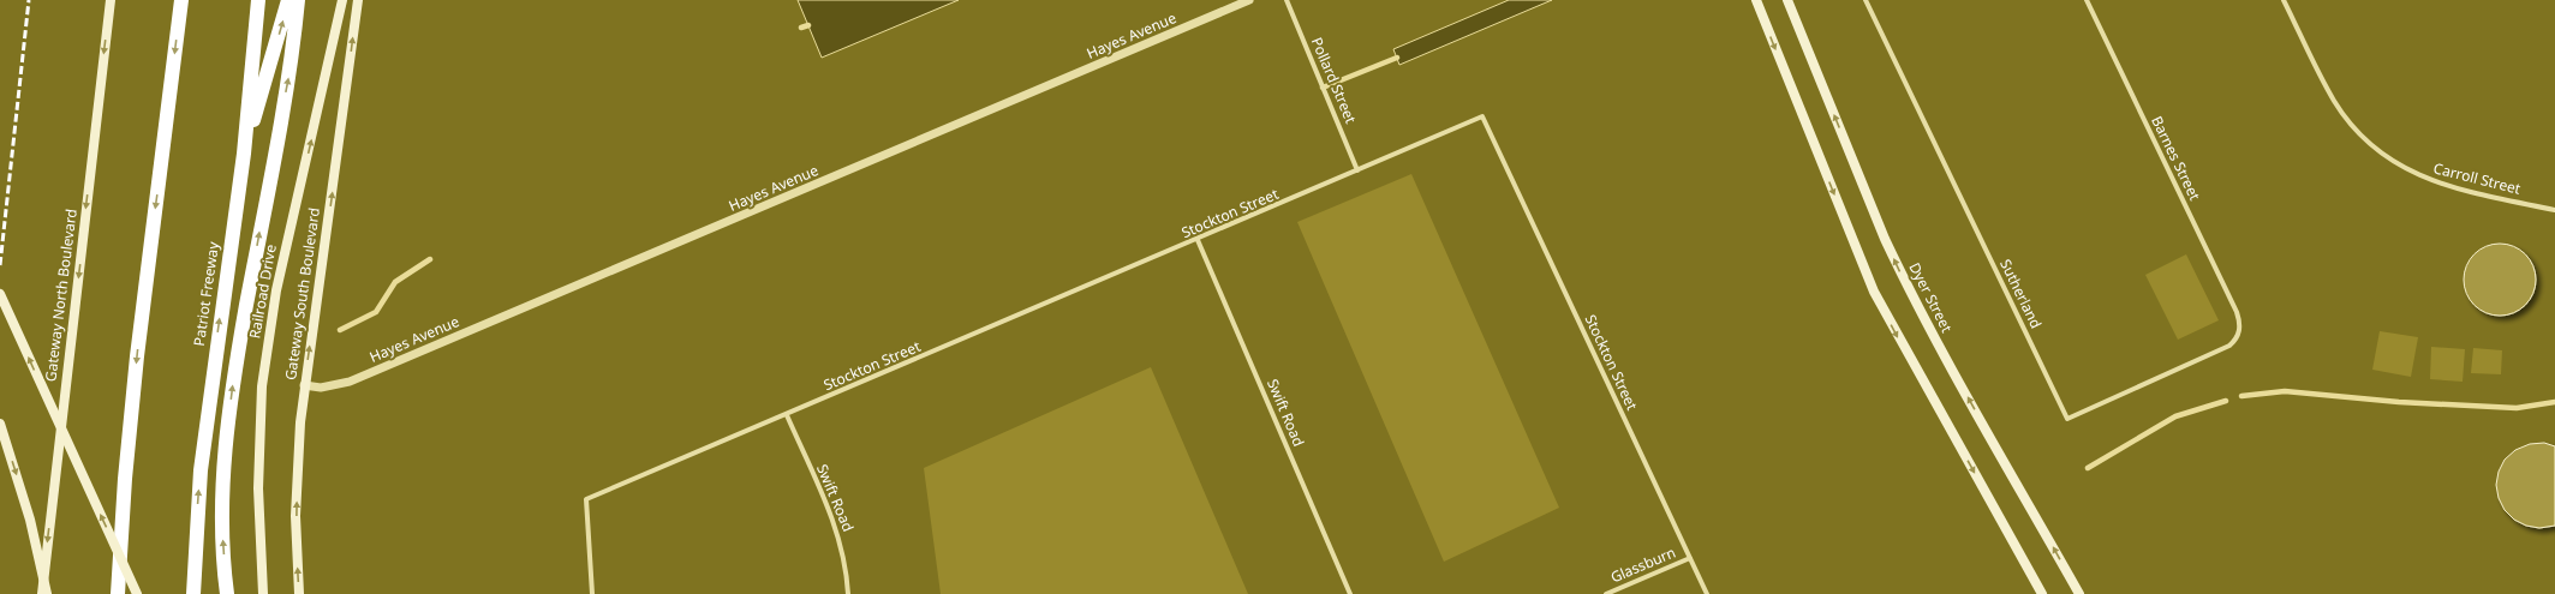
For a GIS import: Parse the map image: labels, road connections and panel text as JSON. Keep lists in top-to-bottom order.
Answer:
{
  "streets": {
    "highway": ["Patriot Freeway"],
    "main road": [
      "Railroad Drive",
      "Gateway South Boulevard",
      "Gateway North Boulevard",
      "Dyer Street"
    ],
    "street": [
      "Hayes Avenue",
      "Pollard Street",
      "Barnes Street",
      "Carroll Street",
      "Stockton Street",
      "Sutherland",
      "Swift Road",
      "Glassburn"
    ]
  },
  "crossings": [
    ["Hayes Avenue", "Gateway South Boulevard"],
    ["Pollard Street", "Stockton Street"],
    ["Barnes Street", "Sutherland"],
    ["Stockton Street", "Swift Road"],
    ["Stockton Street", "Glassburn"]
  ],
  "one_way": ["Railroad Drive", "Gateway South Boulevard", "Gateway North Boulevard"]
}
